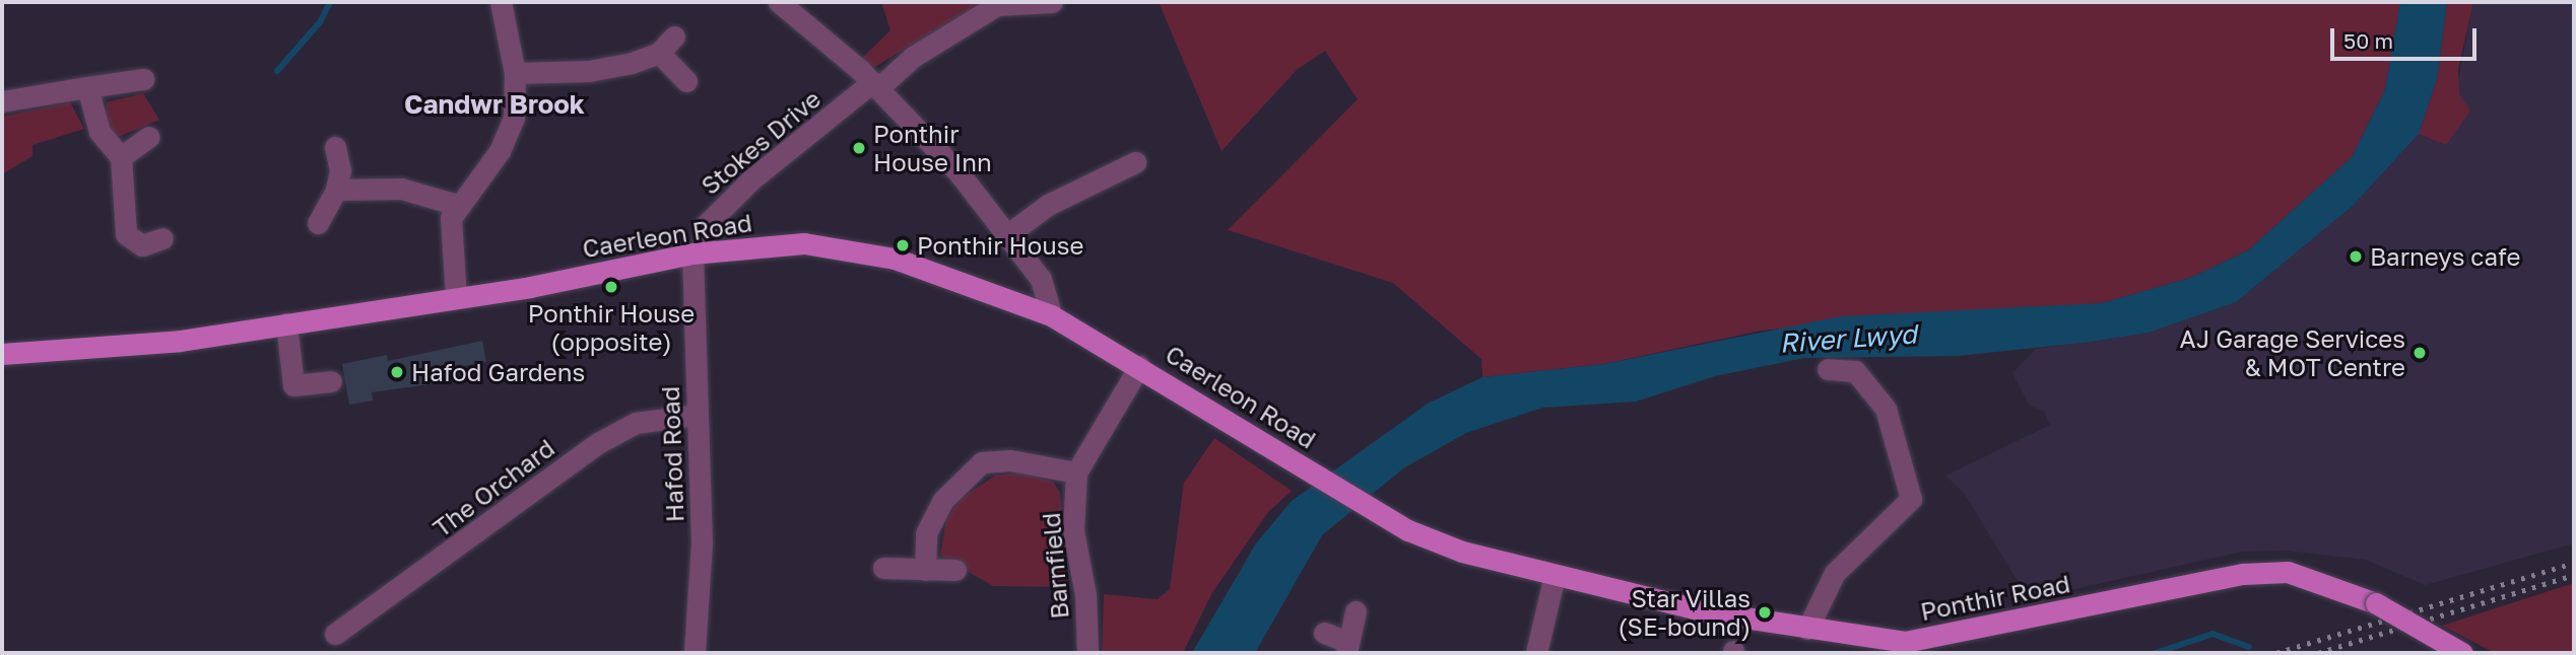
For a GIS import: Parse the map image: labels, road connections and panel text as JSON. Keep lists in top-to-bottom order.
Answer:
{
  "streets": {
    "main road": ["Caerleon Road", "Ponthir Road"],
    "street": [
      "Stokes Drive",
      "Hafod Road",
      "The Orchard",
      "Barnfield"
    ]
  },
  "crossings": [
    ["Stokes Drive", "Caerleon Road"],
    ["Stokes Drive", "Hafod Road"],
    ["Caerleon Road", "Hafod Road"],
    ["Caerleon Road", "Barnfield"],
    ["Caerleon Road", "Ponthir Road"],
    ["Hafod Road", "The Orchard"]
  ],
  "districts": ["Candwr Brook"],
  "water": ["River Lwyd"],
  "places": [
    "Ponthir House Inn",
    "Ponthir House",
    "Barneys cafe",
    "Ponthir House (opposite)",
    "AJ Garage Services & MOT Centre",
    "Hafod Gardens",
    "Star Villas (SE-bound)"
  ],
  "scale_bar": "50 m"
}
